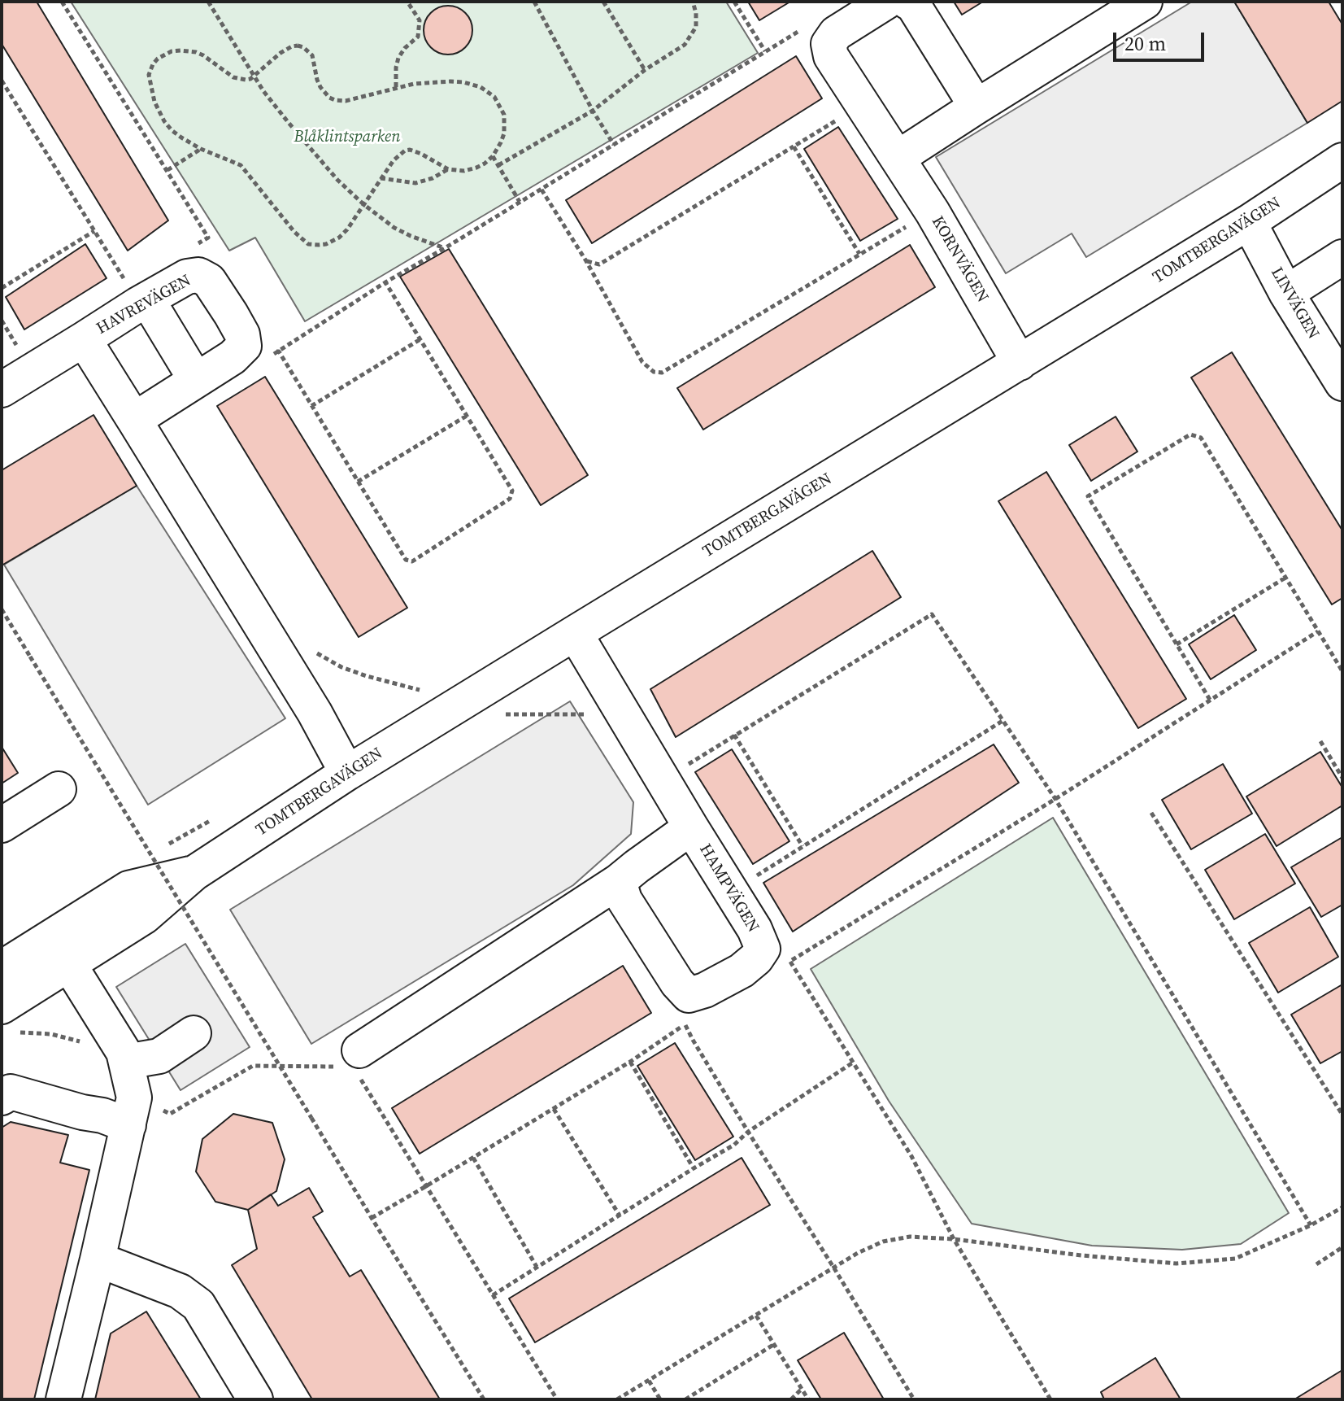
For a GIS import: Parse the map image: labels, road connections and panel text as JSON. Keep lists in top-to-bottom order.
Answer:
{
  "streets": {
    "street": [
      "TOMTBERGAVÄGEN",
      "KORNVÄGEN",
      "LINVÄGEN",
      "HAVREVÄGEN",
      "HAMPVÄGEN"
    ]
  },
  "crossings": [
    ["TOMTBERGAVÄGEN", "KORNVÄGEN"],
    ["TOMTBERGAVÄGEN", "LINVÄGEN"],
    ["TOMTBERGAVÄGEN", "HAVREVÄGEN"],
    ["TOMTBERGAVÄGEN", "HAMPVÄGEN"]
  ],
  "parks": ["Blåklintsparken"],
  "scale_bar": "20 m"
}
